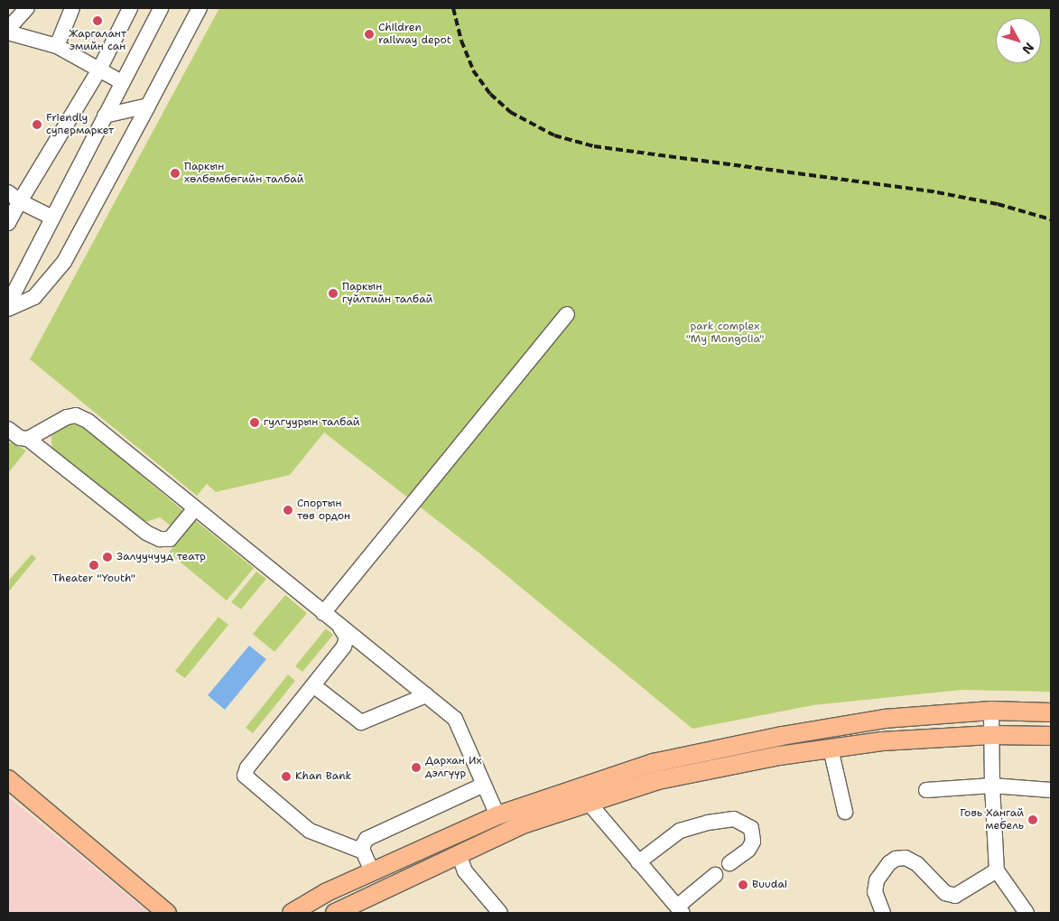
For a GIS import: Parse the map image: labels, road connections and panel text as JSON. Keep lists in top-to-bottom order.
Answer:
{
  "parks": ["park complex \"My Mongolia\""],
  "places": [
    "Жаргалант эмийн сан",
    "Children railway depot",
    "Friendly супермаркет",
    "Паркын хөлбөмбөгийн талбай",
    "Паркын гүйлтийн талбай",
    "гулгуурын талбай",
    "Спортын төв ордон",
    "Залуучууд театр",
    "Theater \"Youth\"",
    "Дархан Их дэлгүүр",
    "Khan Bank",
    "Говь Хангай мебель",
    "Buudai"
  ],
  "north": "bottom right"
}
